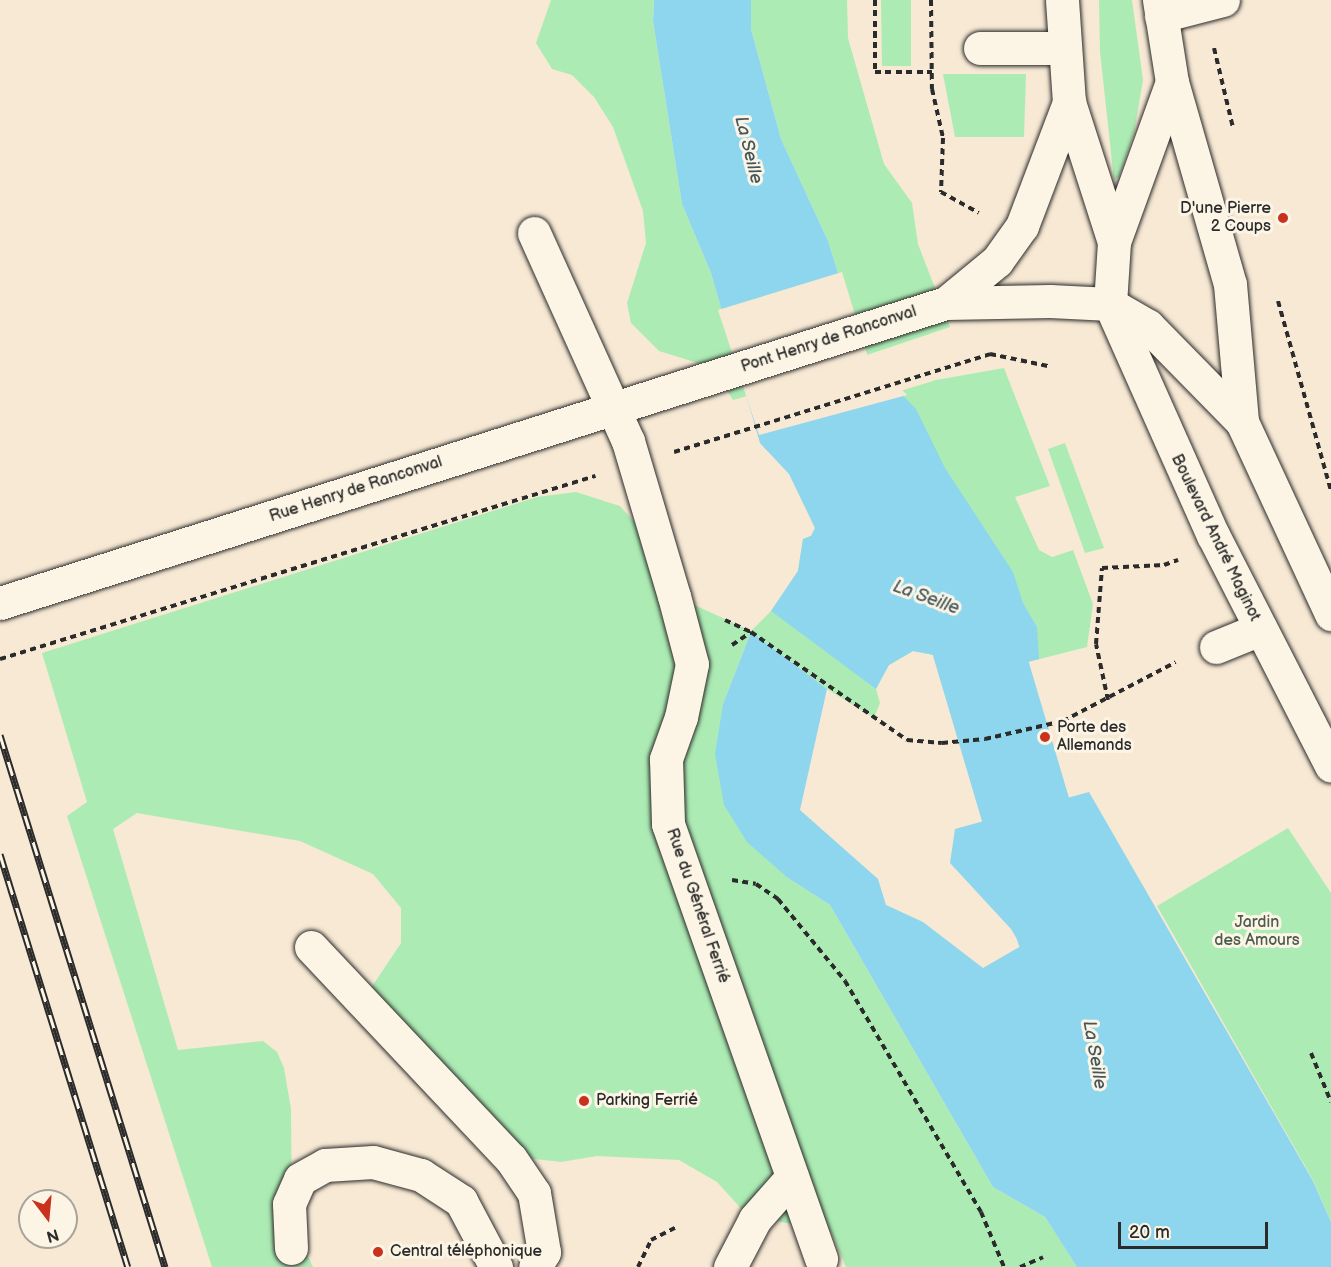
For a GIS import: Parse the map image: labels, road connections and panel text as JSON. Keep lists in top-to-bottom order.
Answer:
{
  "streets": {
    "main road": [
      "Pont Henry de Ranconval",
      "Rue Henry de Ranconval",
      "Boulevard André Maginot",
      "Rue du Général Ferrié"
    ]
  },
  "crossings": [
    ["Pont Henry de Ranconval", "Rue Henry de Ranconval"],
    ["Rue Henry de Ranconval", "Rue du Général Ferrié"]
  ],
  "water": ["La Seille"],
  "parks": ["Jardin des Amours"],
  "places": [
    "D'une Pierre 2 Coups",
    "Porte des Allemands",
    "Parking Ferrié",
    "Central téléphonique"
  ],
  "scale_bar": "20 m",
  "north": "bottom"
}
